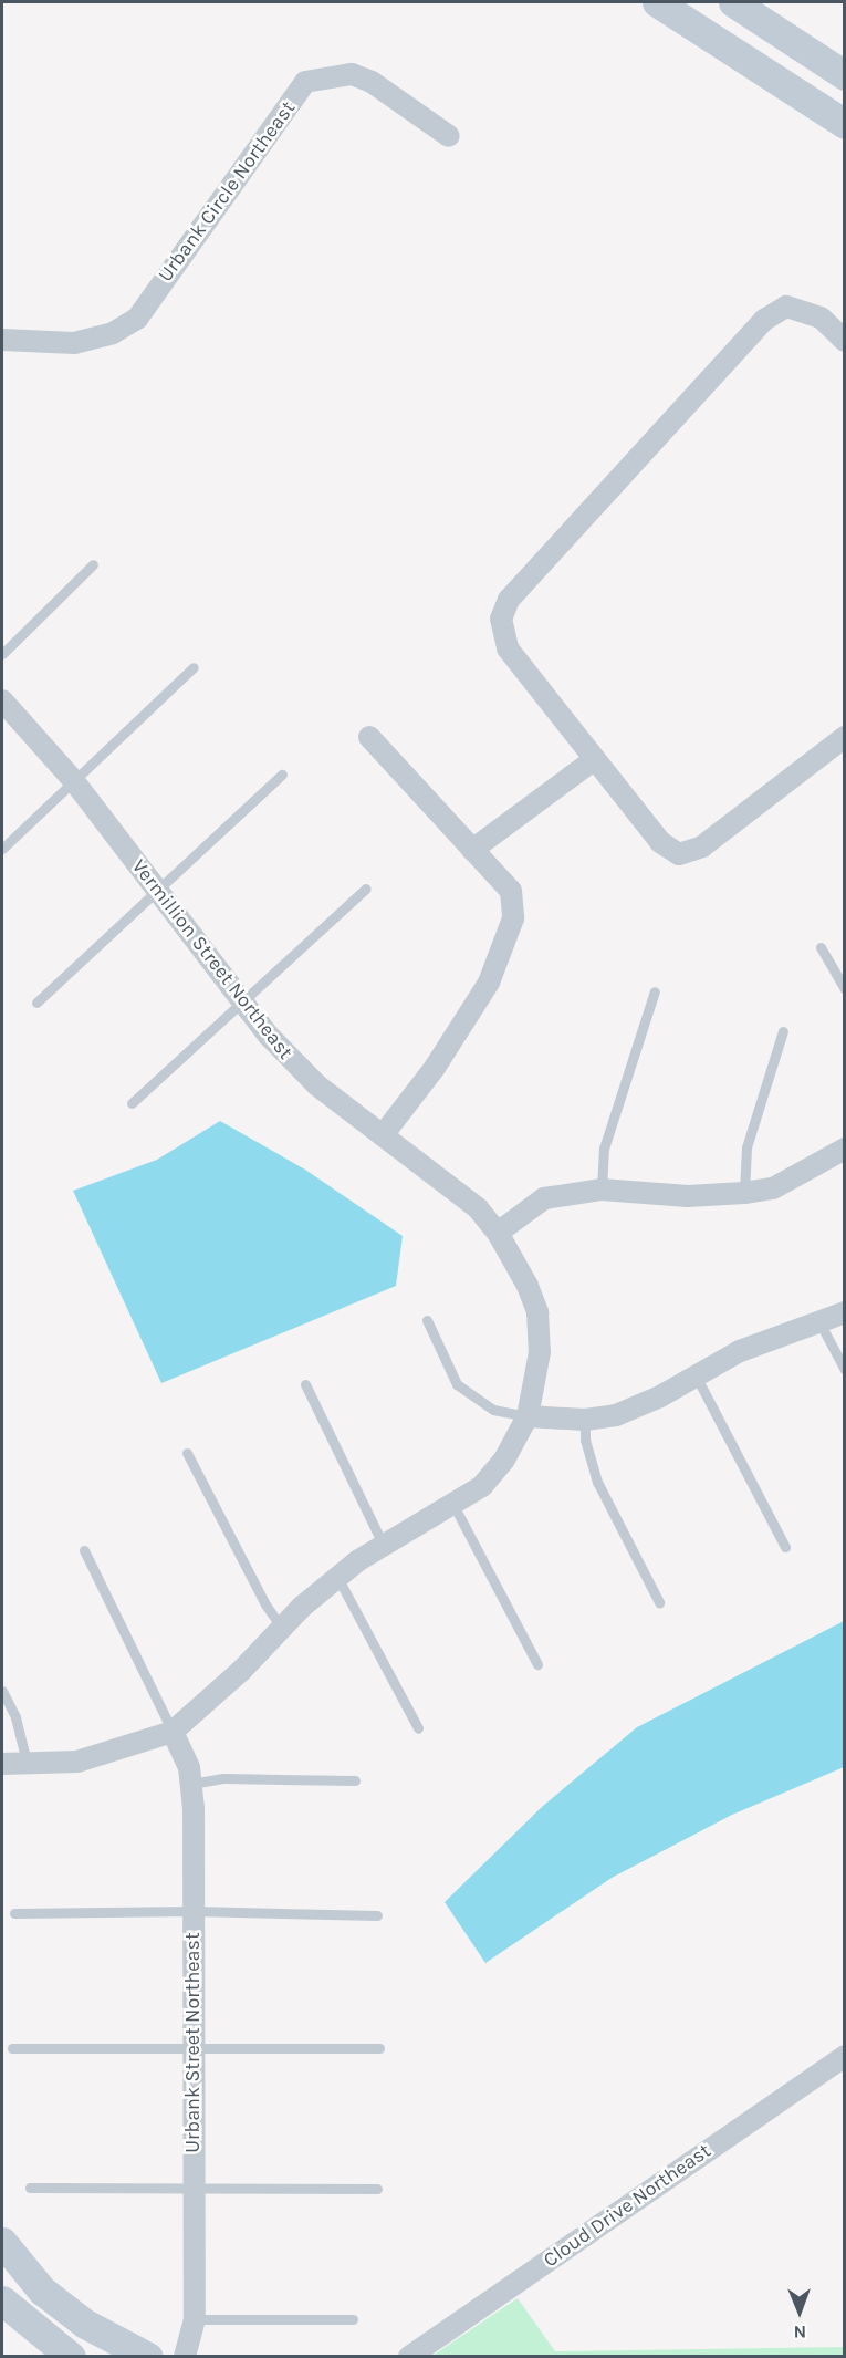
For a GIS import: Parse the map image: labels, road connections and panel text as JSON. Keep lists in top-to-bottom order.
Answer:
{
  "streets": {
    "street": [
      "Urbank Circle Northeast",
      "Vermillion Street Northeast",
      "Urbank Street Northeast",
      "Cloud Drive Northeast"
    ]
  },
  "crossings": [
    ["Vermillion Street Northeast", "Urbank Street Northeast"]
  ],
  "north": "bottom"
}
